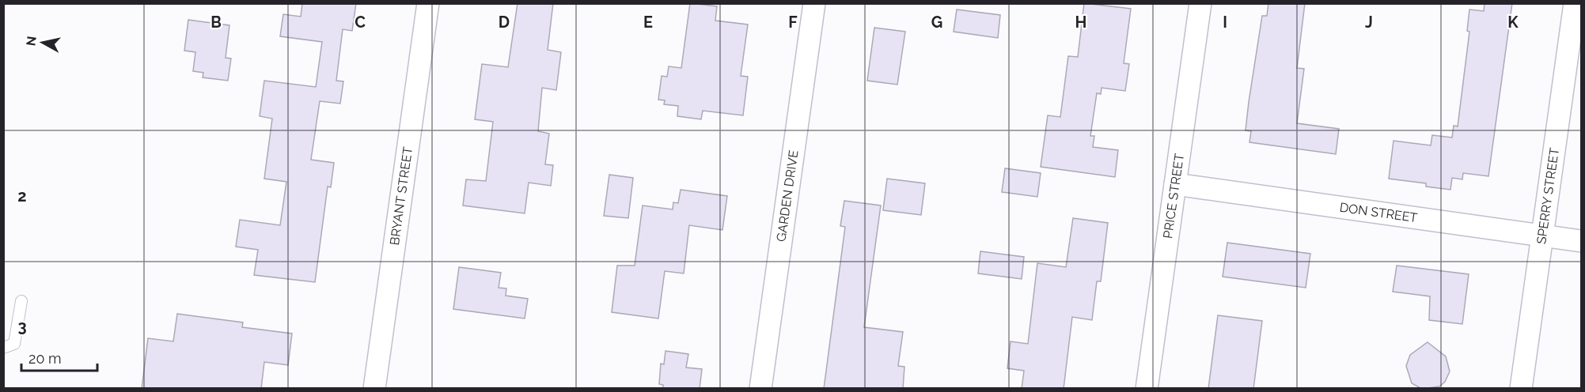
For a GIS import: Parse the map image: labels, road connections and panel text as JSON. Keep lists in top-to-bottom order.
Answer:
{
  "streets": {
    "street": [
      "BRYANT STREET",
      "GARDEN DRIVE",
      "PRICE STREET",
      "SPERRY STREET",
      "DON STREET"
    ]
  },
  "crossings": [
    ["PRICE STREET", "DON STREET"],
    ["SPERRY STREET", "DON STREET"]
  ],
  "scale_bar": "20 m",
  "north": "left",
  "grid": {
    "columns": [
      "B",
      "C",
      "D",
      "E",
      "F",
      "G",
      "H",
      "I",
      "J",
      "K"
    ],
    "rows": ["2", "3"]
  }
}
